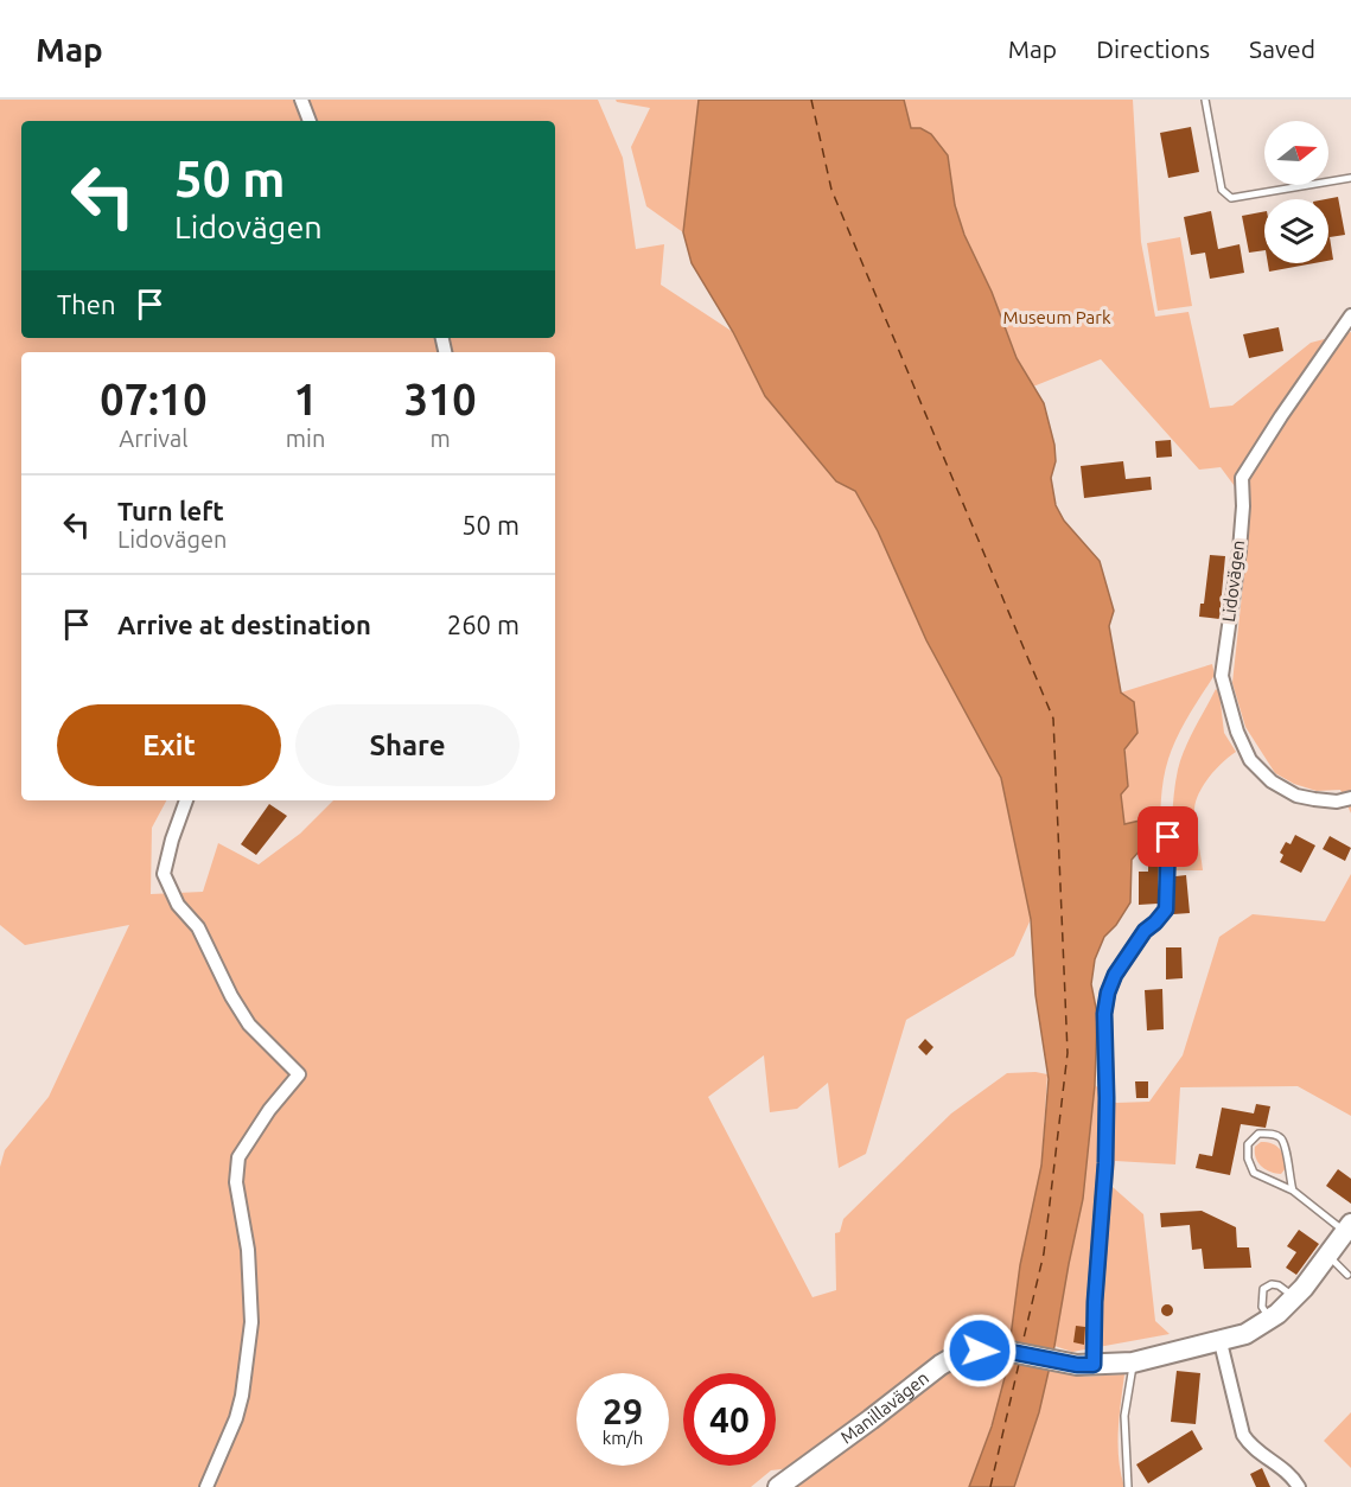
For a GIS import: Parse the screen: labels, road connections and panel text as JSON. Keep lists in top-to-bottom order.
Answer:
{
  "streets": {
    "street": ["Lidovägen", "Manillavägen"]
  },
  "parks": ["Museum Park"],
  "north": "right",
  "page": {
    "header": "Map",
    "nav": ["Map", "Directions", "Saved"],
    "turn": ["50 m", "Lidovägen"],
    "then": "Then",
    "eta": [
      "07:10",
      "Arrival",
      "1",
      "min",
      "310",
      "m"
    ],
    "list": [
      {
        "name": "Turn left",
        "note": "Lidovägen",
        "value": "50 m"
      },
      {
        "name": "Arrive at destination",
        "value": "260 m"
      }
    ],
    "buttons": ["Exit", "Share"],
    "speed": "29 km/h",
    "limit": "40"
  }
}
